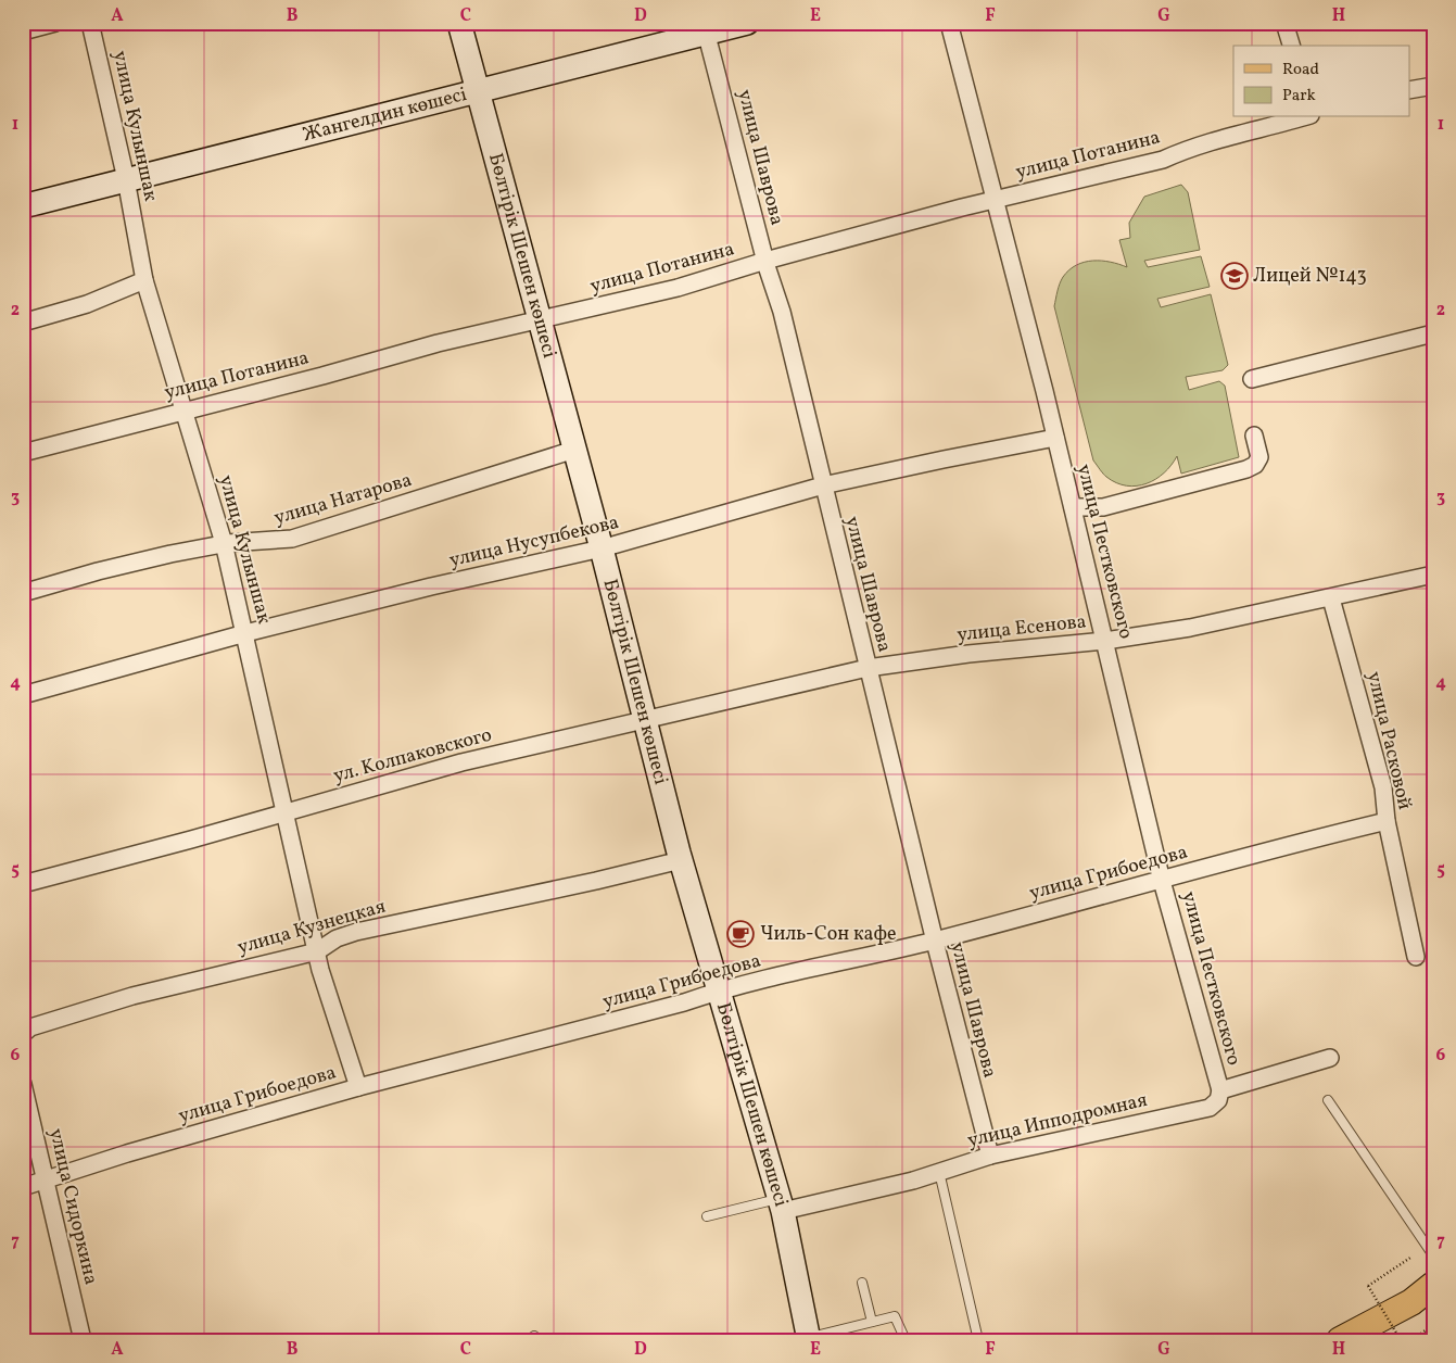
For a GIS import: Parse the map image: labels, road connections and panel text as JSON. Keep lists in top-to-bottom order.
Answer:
{
  "streets": {
    "street": [
      "Жангелдин көшесі",
      "улица Кулыншак",
      "улица Потанина",
      "улица Шаврова",
      "Бөлтірік Шешен көшесі",
      "улица Натарова",
      "улица Нусупбекова",
      "улица Пестковского",
      "улица Есенова",
      "улица Расковой",
      "ул. Kолпаковского",
      "улица Грибоедова",
      "улица Кузнецкая",
      "улица Ипподромная",
      "улица Сидоркина"
    ]
  },
  "crossings": [
    ["Жангелдин көшесі", "улица Кулыншак"],
    ["Жангелдин көшесі", "улица Шаврова"],
    ["Жангелдин көшесі", "Бөлтірік Шешен көшесі"],
    ["улица Кулыншак", "улица Потанина"],
    ["улица Кулыншак", "улица Натарова"],
    ["улица Кулыншак", "улица Нусупбекова"],
    ["улица Кулыншак", "ул. Kолпаковского"],
    ["улица Кулыншак", "улица Грибоедова"],
    ["улица Кулыншак", "улица Кузнецкая"],
    ["улица Потанина", "улица Шаврова"],
    ["улица Потанина", "Бөлтірік Шешен көшесі"],
    ["улица Потанина", "улица Пестковского"],
    ["улица Шаврова", "улица Нусупбекова"],
    ["улица Шаврова", "улица Есенова"],
    ["улица Шаврова", "улица Грибоедова"],
    ["улица Шаврова", "улица Ипподромная"],
    ["Бөлтірік Шешен көшесі", "улица Натарова"],
    ["Бөлтірік Шешен көшесі", "улица Нусупбекова"],
    ["Бөлтірік Шешен көшесі", "улица Есенова"],
    ["Бөлтірік Шешен көшесі", "ул. Kолпаковского"],
    ["Бөлтірік Шешен көшесі", "улица Грибоедова"],
    ["Бөлтірік Шешен көшесі", "улица Кузнецкая"],
    ["Бөлтірік Шешен көшесі", "улица Ипподромная"],
    ["улица Нусупбекова", "улица Пестковского"],
    ["улица Пестковского", "улица Есенова"],
    ["улица Пестковского", "улица Грибоедова"],
    ["улица Пестковского", "улица Ипподромная"],
    ["улица Есенова", "улица Расковой"],
    ["улица Есенова", "ул. Kолпаковского"],
    ["улица Расковой", "улица Грибоедова"],
    ["улица Грибоедова", "улица Сидоркина"]
  ],
  "places": {
    "school or university": ["Лицей №143"],
    "cafe": ["Чиль-Сон кафе"]
  },
  "legend": ["Road", "Park"],
  "grid": {
    "columns": [
      "A",
      "B",
      "C",
      "D",
      "E",
      "F",
      "G",
      "H"
    ],
    "rows": [
      "1",
      "2",
      "3",
      "4",
      "5",
      "6",
      "7"
    ]
  }
}
